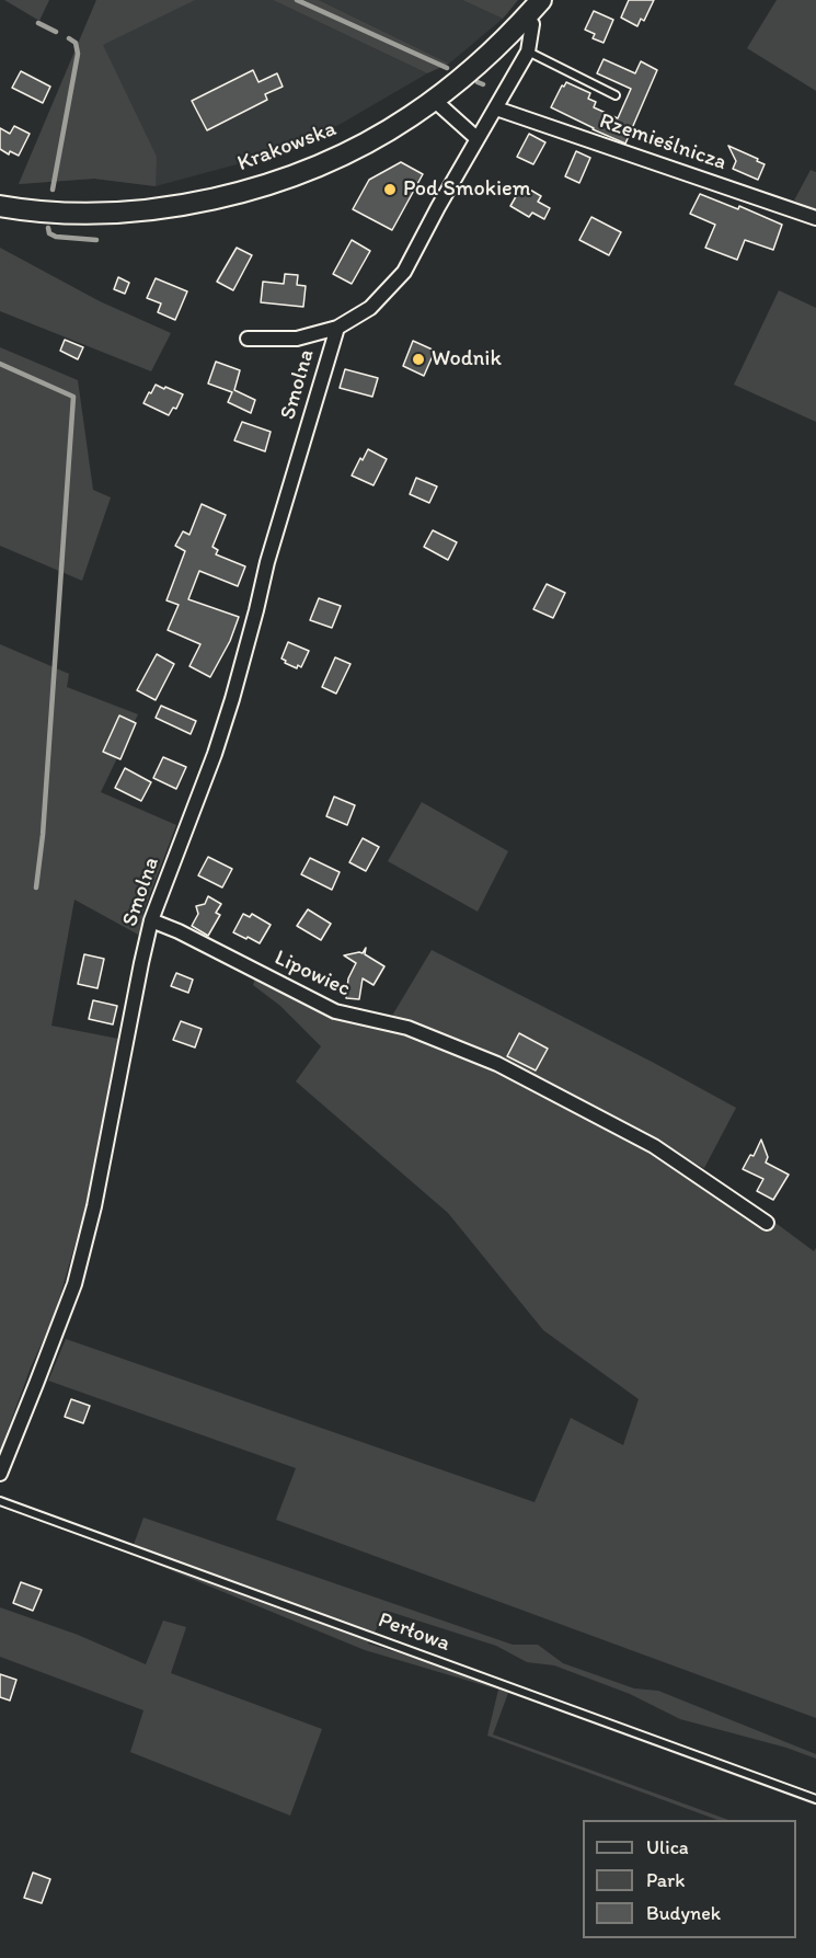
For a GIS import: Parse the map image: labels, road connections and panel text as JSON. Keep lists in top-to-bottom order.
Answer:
{
  "streets": {
    "main road": ["Krakowska"],
    "street": ["Rzemieślnicza", "Smolna", "Lipowiec"],
    "lane": ["Perłowa"]
  },
  "crossings": [
    ["Smolna", "Lipowiec"]
  ],
  "places": ["Pod Smokiem", "Wodnik"],
  "legend": ["Ulica", "Park", "Budynek"]
}
